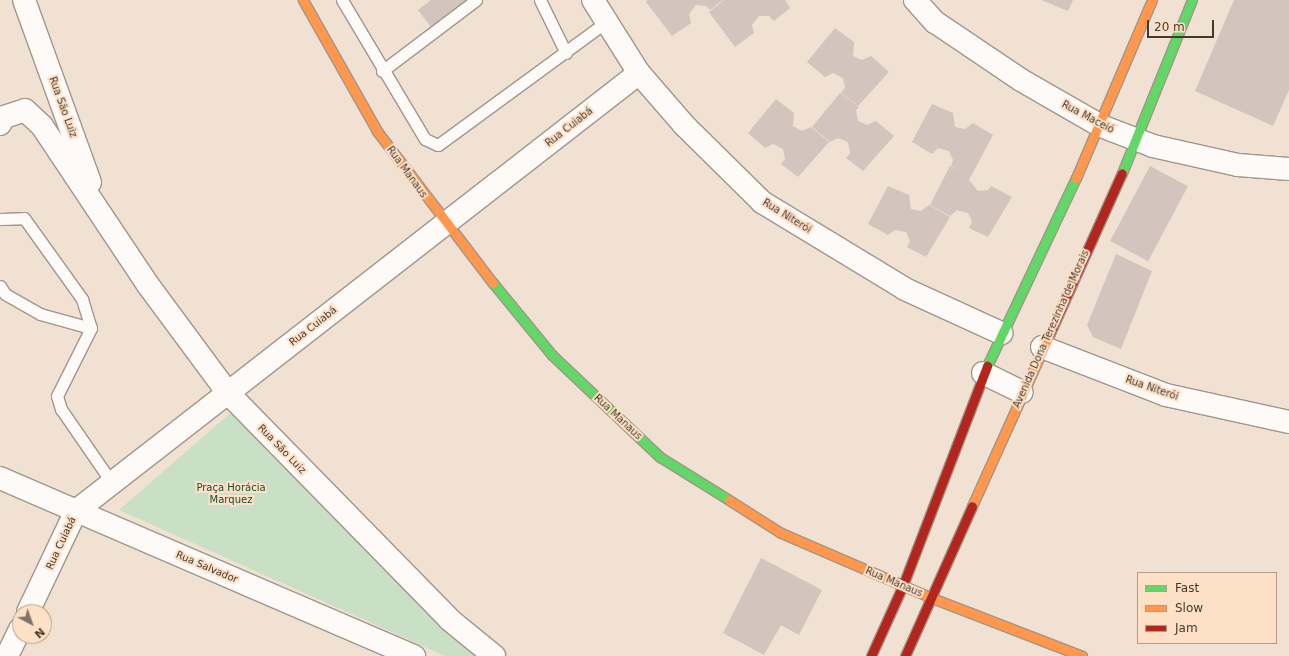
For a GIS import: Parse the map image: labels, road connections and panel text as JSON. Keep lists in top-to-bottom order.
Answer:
{
  "streets": {
    "main road": ["Rua Manaus", "Avenida Dona Terezinha de Morais"],
    "street": [
      "Rua São Luiz",
      "Rua Maceió",
      "Rua Cuiabá",
      "Rua Niterói",
      "Rua Salvador"
    ]
  },
  "crossings": [
    ["Rua São Luiz", "Rua Cuiabá"],
    ["Rua Maceió", "Avenida Dona Terezinha de Morais"],
    ["Rua Cuiabá", "Rua Manaus"],
    ["Rua Cuiabá", "Rua Niterói"],
    ["Rua Cuiabá", "Rua Salvador"],
    ["Rua Manaus", "Avenida Dona Terezinha de Morais"],
    ["Rua Niterói", "Avenida Dona Terezinha de Morais"]
  ],
  "parks": ["Praça Horácia Marquez"],
  "legend": ["Fast", "Slow", "Jam"],
  "scale_bar": "20 m",
  "north": "bottom right"
}
